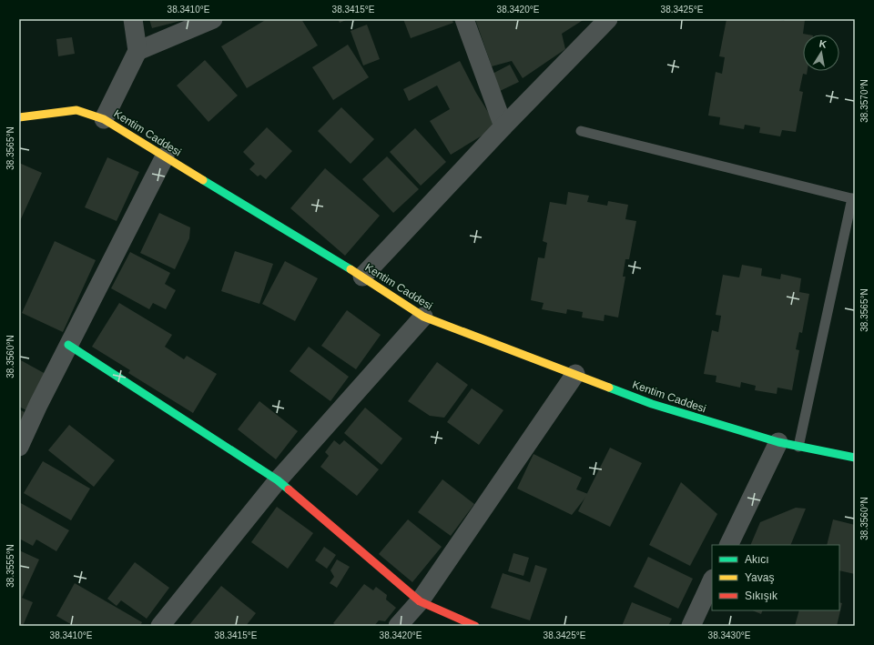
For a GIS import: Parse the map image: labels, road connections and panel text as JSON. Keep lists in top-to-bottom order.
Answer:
{
  "streets": {
    "street": ["Kentim Caddesi"]
  },
  "legend": ["Akıcı", "Yavaş", "Sıkışık"],
  "north": "top",
  "coordinates": [
    "38.3410°E",
    "38.3415°E",
    "38.3420°E",
    "38.3425°E",
    "38.3570°N",
    "38.3565°N",
    "38.3560°N",
    "38.3555°N",
    "38.3430°E"
  ]
}
